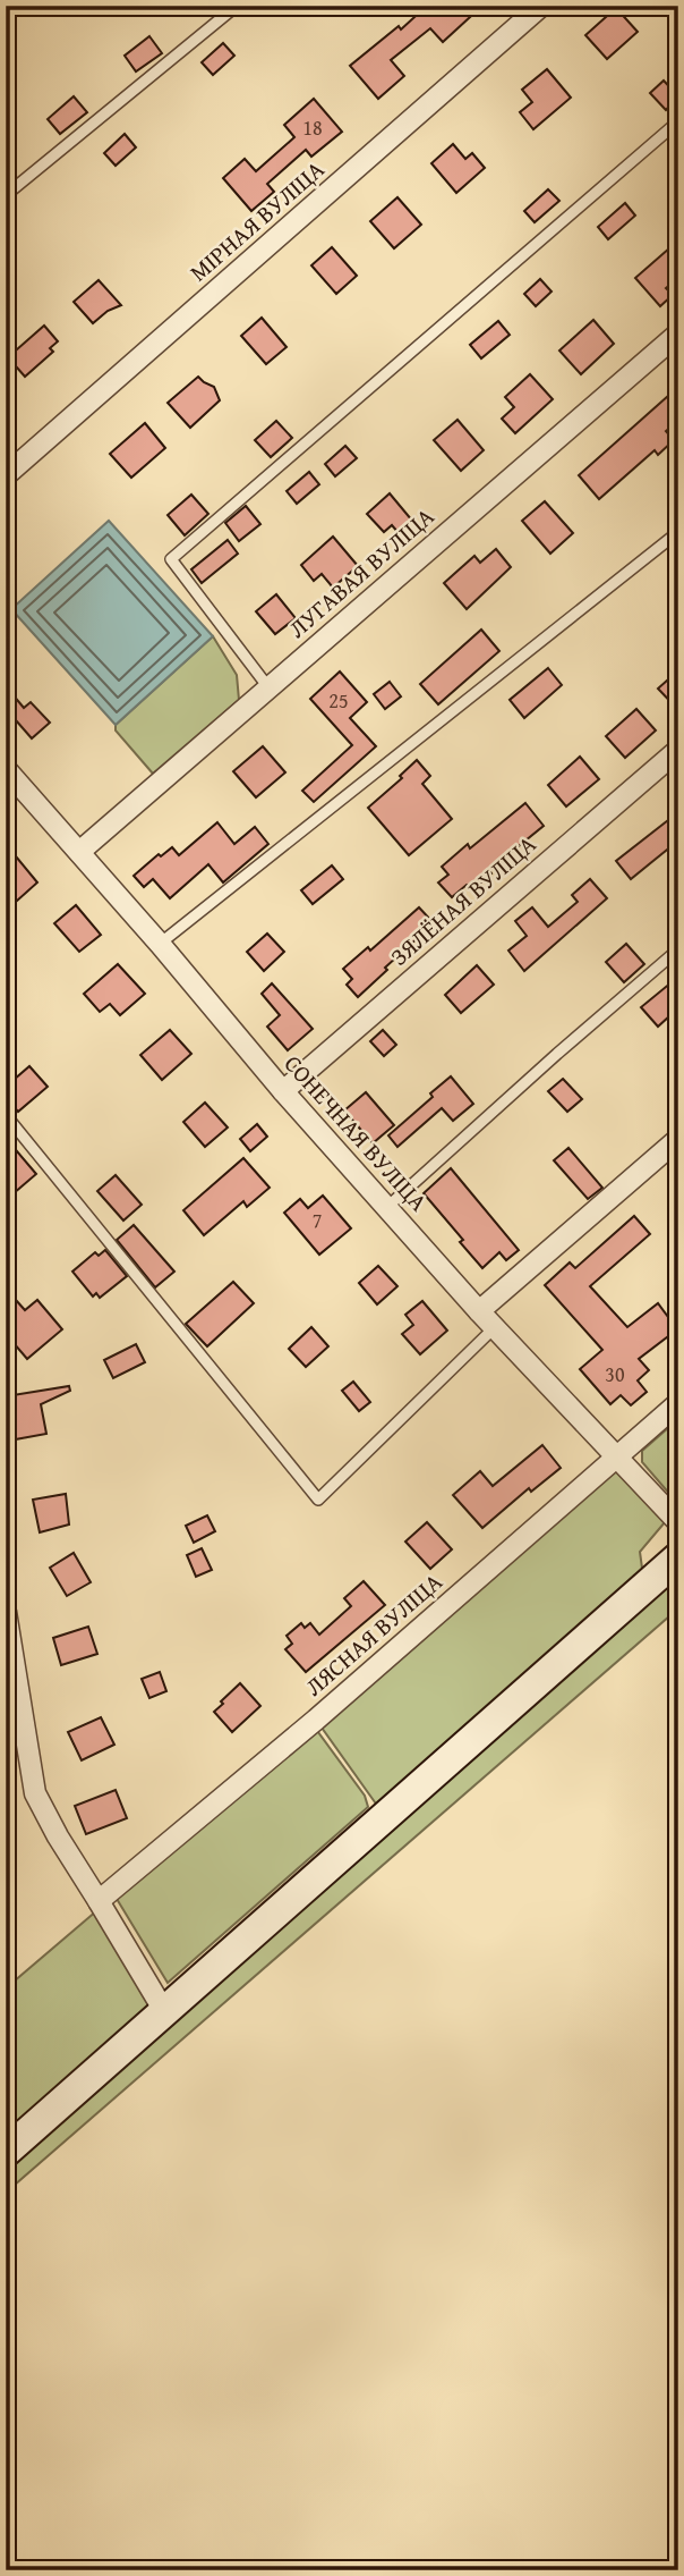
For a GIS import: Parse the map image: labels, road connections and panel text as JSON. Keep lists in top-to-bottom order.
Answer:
{
  "streets": {
    "street": [
      "МІРНАЯ ВУЛІЦА",
      "ЛУГАВАЯ ВУЛІЦА",
      "ЗЯЛЁНАЯ ВУЛІЦА",
      "СОНЕЧНАЯ ВУЛІЦА",
      "ЛЯСНАЯ ВУЛІЦА"
    ]
  },
  "crossings": [
    ["ЛУГАВАЯ ВУЛІЦА", "СОНЕЧНАЯ ВУЛІЦА"],
    ["ЗЯЛЁНАЯ ВУЛІЦА", "СОНЕЧНАЯ ВУЛІЦА"],
    ["СОНЕЧНАЯ ВУЛІЦА", "ЛЯСНАЯ ВУЛІЦА"]
  ],
  "house_numbers": [
    "18",
    "25",
    "7",
    "30"
  ]
}
